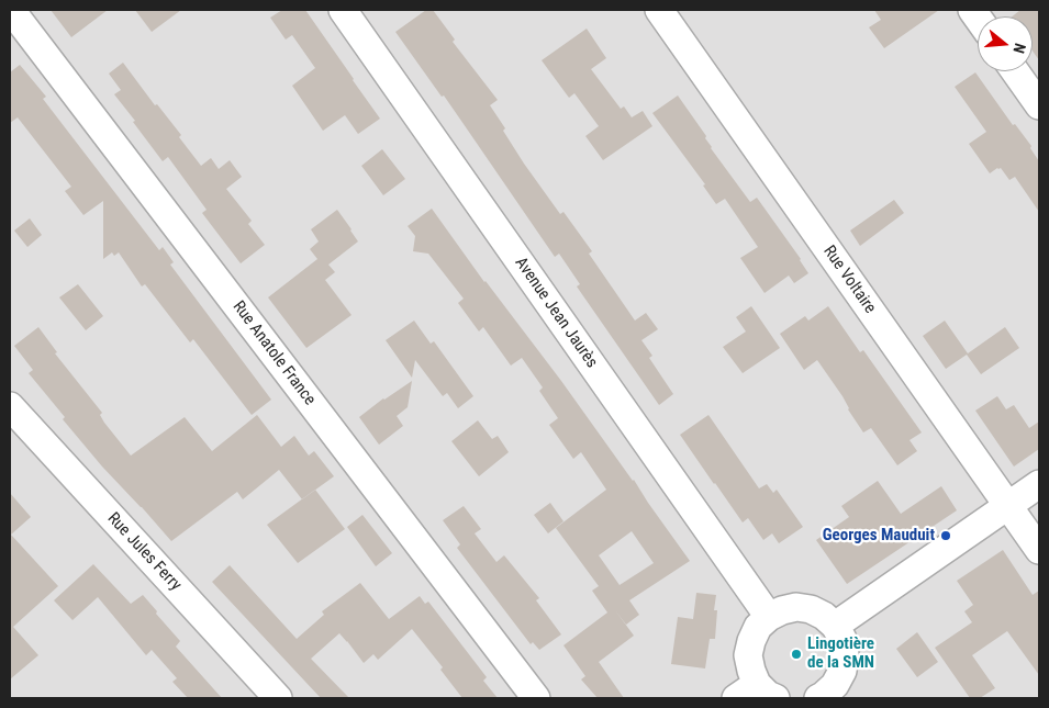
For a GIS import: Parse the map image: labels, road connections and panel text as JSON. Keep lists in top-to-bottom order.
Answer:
{
  "streets": {
    "street": [
      "Rue Voltaire",
      "Avenue Jean Jaurès",
      "Rue Anatole France",
      "Rue Jules Ferry"
    ]
  },
  "places": ["Georges Mauduit", "Lingotière de la SMN"],
  "north": "right"
}
